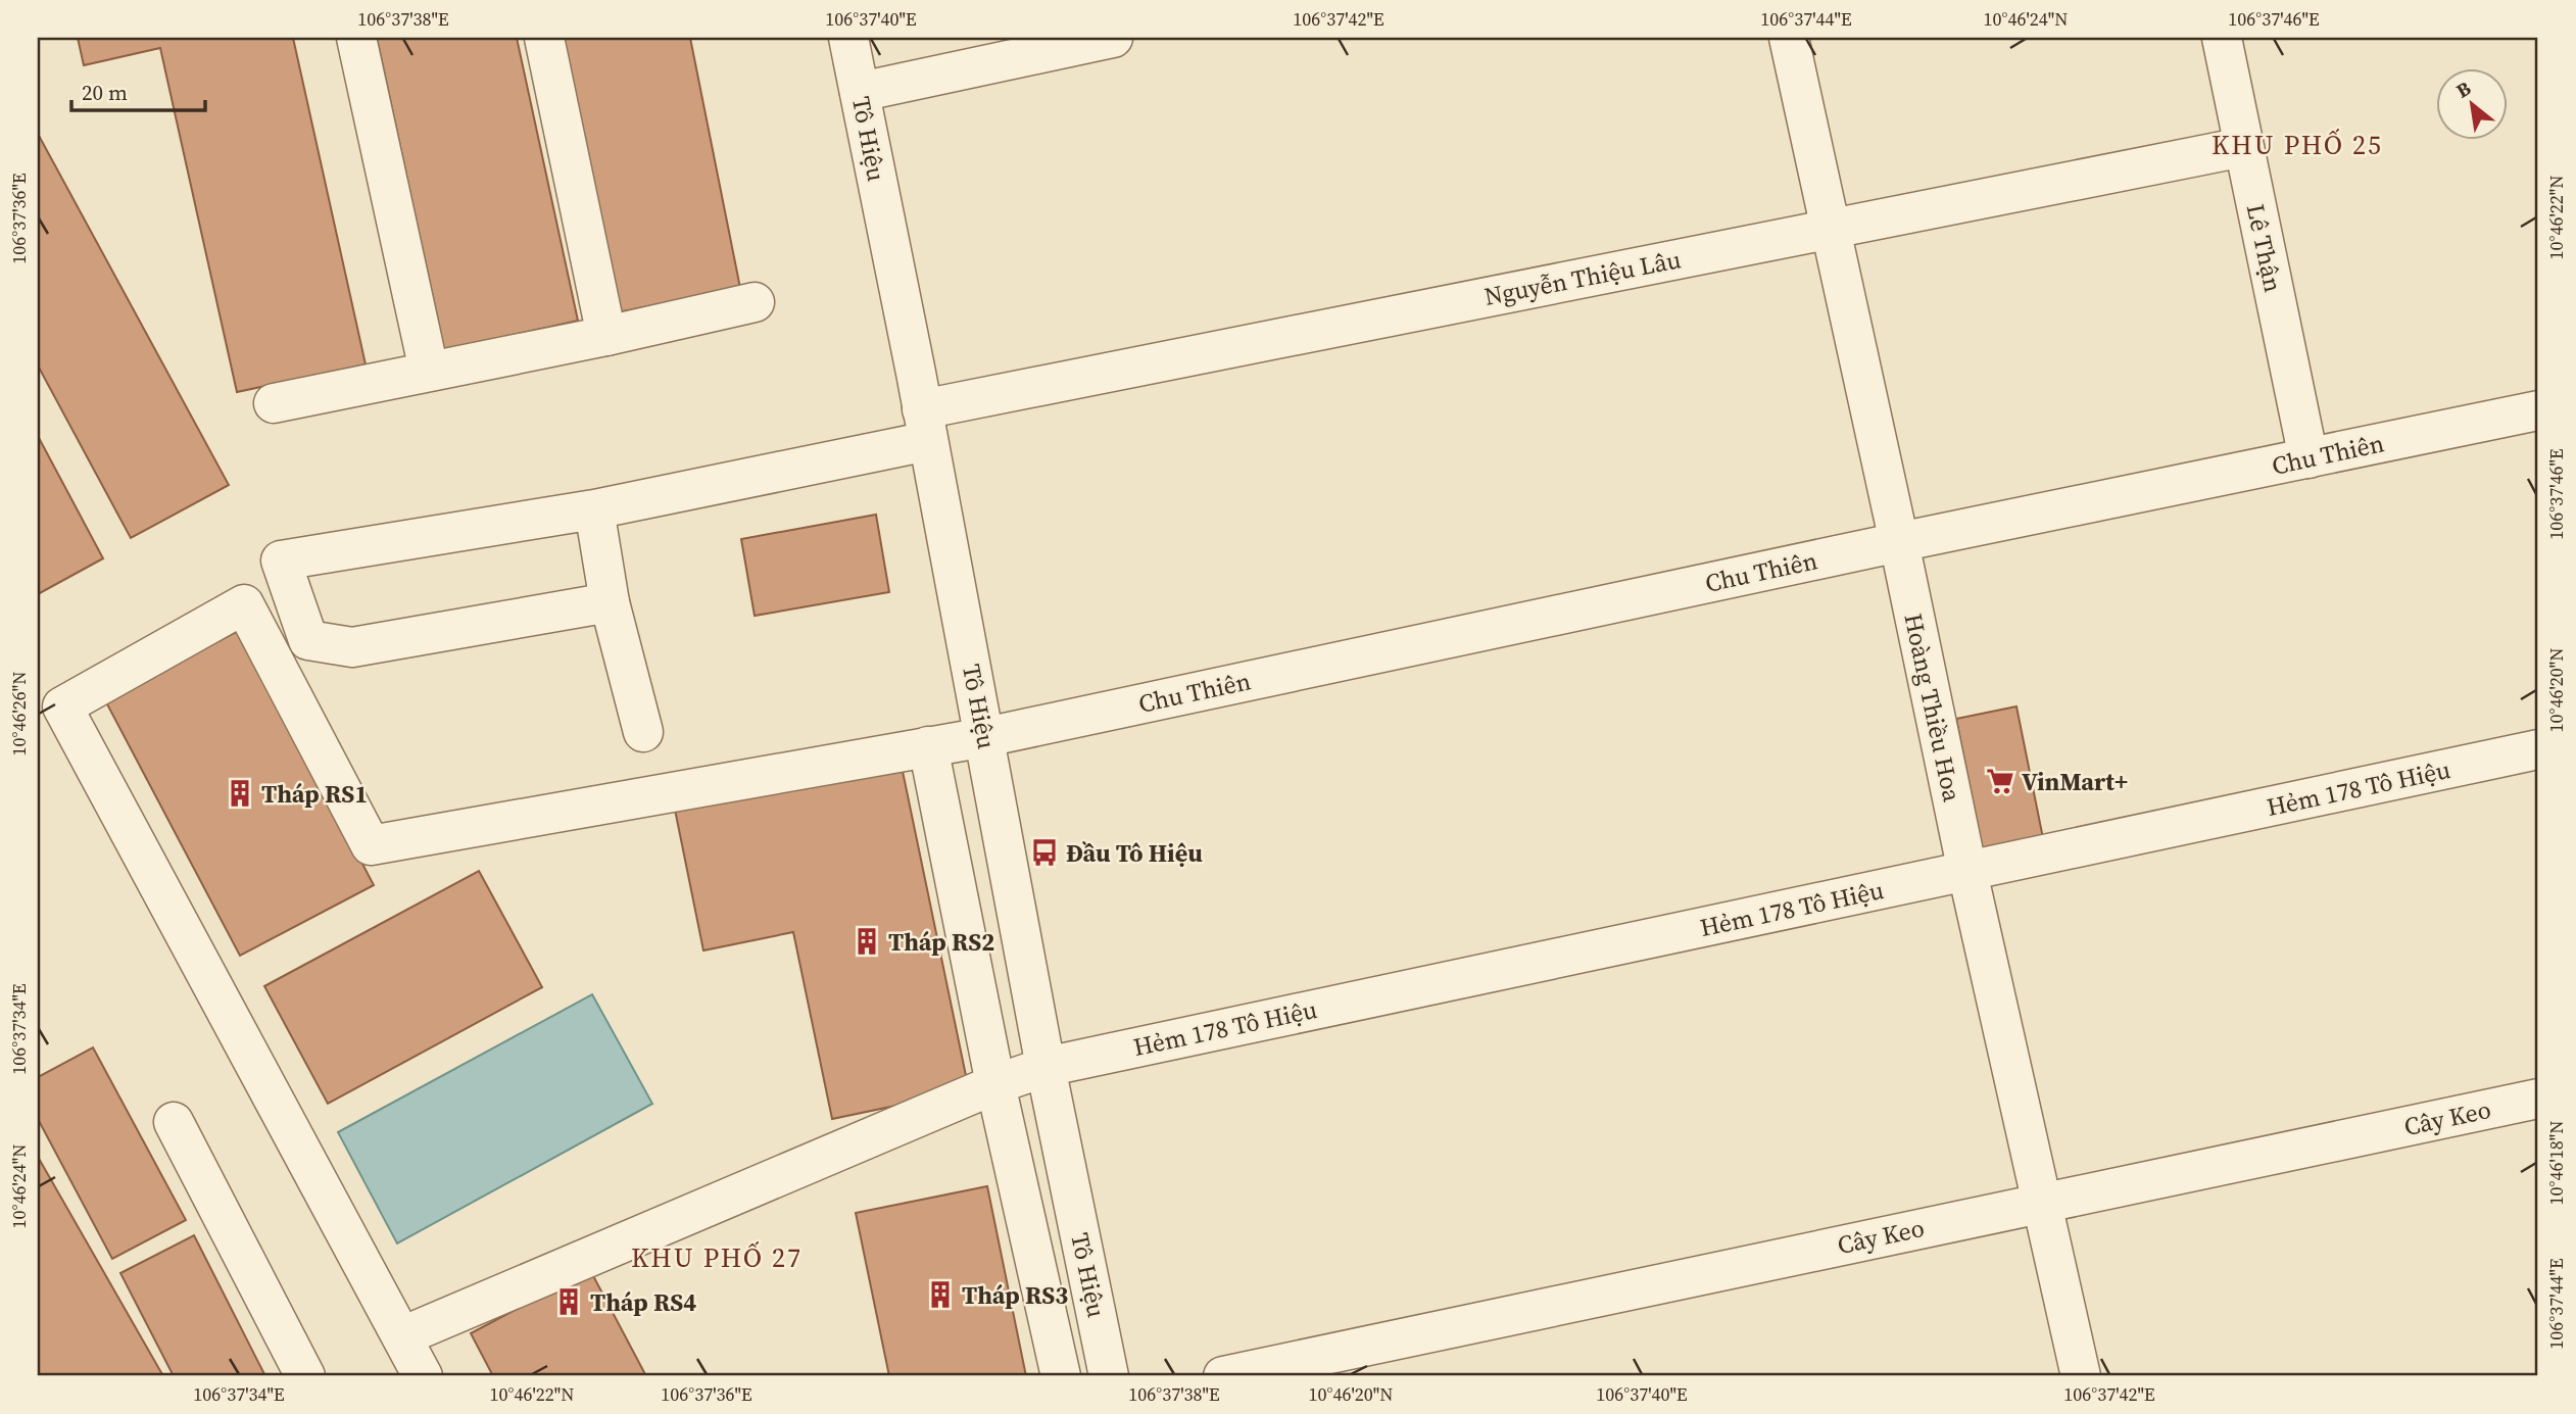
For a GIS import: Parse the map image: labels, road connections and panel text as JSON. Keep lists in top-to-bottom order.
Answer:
{
  "streets": {
    "street": [
      "Tô Hiệu",
      "Lê Thận",
      "Nguyễn Thiệu Lâu",
      "Chu Thiên",
      "Hoàng Thiều Hoa",
      "Hẻm 178 Tô Hiệu",
      "Cây Keo"
    ]
  },
  "crossings": [
    ["Tô Hiệu", "Nguyễn Thiệu Lâu"],
    ["Tô Hiệu", "Chu Thiên"],
    ["Tô Hiệu", "Hẻm 178 Tô Hiệu"],
    ["Lê Thận", "Nguyễn Thiệu Lâu"],
    ["Lê Thận", "Chu Thiên"],
    ["Nguyễn Thiệu Lâu", "Hoàng Thiều Hoa"],
    ["Chu Thiên", "Hoàng Thiều Hoa"],
    ["Chu Thiên", "Hẻm 178 Tô Hiệu"],
    ["Hoàng Thiều Hoa", "Hẻm 178 Tô Hiệu"],
    ["Hoàng Thiều Hoa", "Cây Keo"]
  ],
  "districts": ["KHU PHỐ 25", "KHU PHỐ 27"],
  "places": {
    "supermarket": ["VinMart+"],
    "building": [
      "Tháp RS1",
      "Tháp RS2",
      "Tháp RS3",
      "Tháp RS4"
    ],
    "bus stop": ["Đầu Tô Hiệu"]
  },
  "scale_bar": "20 m",
  "north": "top left",
  "coordinates": [
    "106°37'38\"E",
    "106°37'40\"E",
    "106°37'42\"E",
    "106°37'44\"E",
    "10°46'24\"N",
    "106°37'46\"E",
    "10°46'22\"N",
    "106°37'36\"E",
    "10°46'20\"N",
    "10°46'26\"N",
    "106°37'34\"E",
    "10°46'18\"N"
  ]
}
